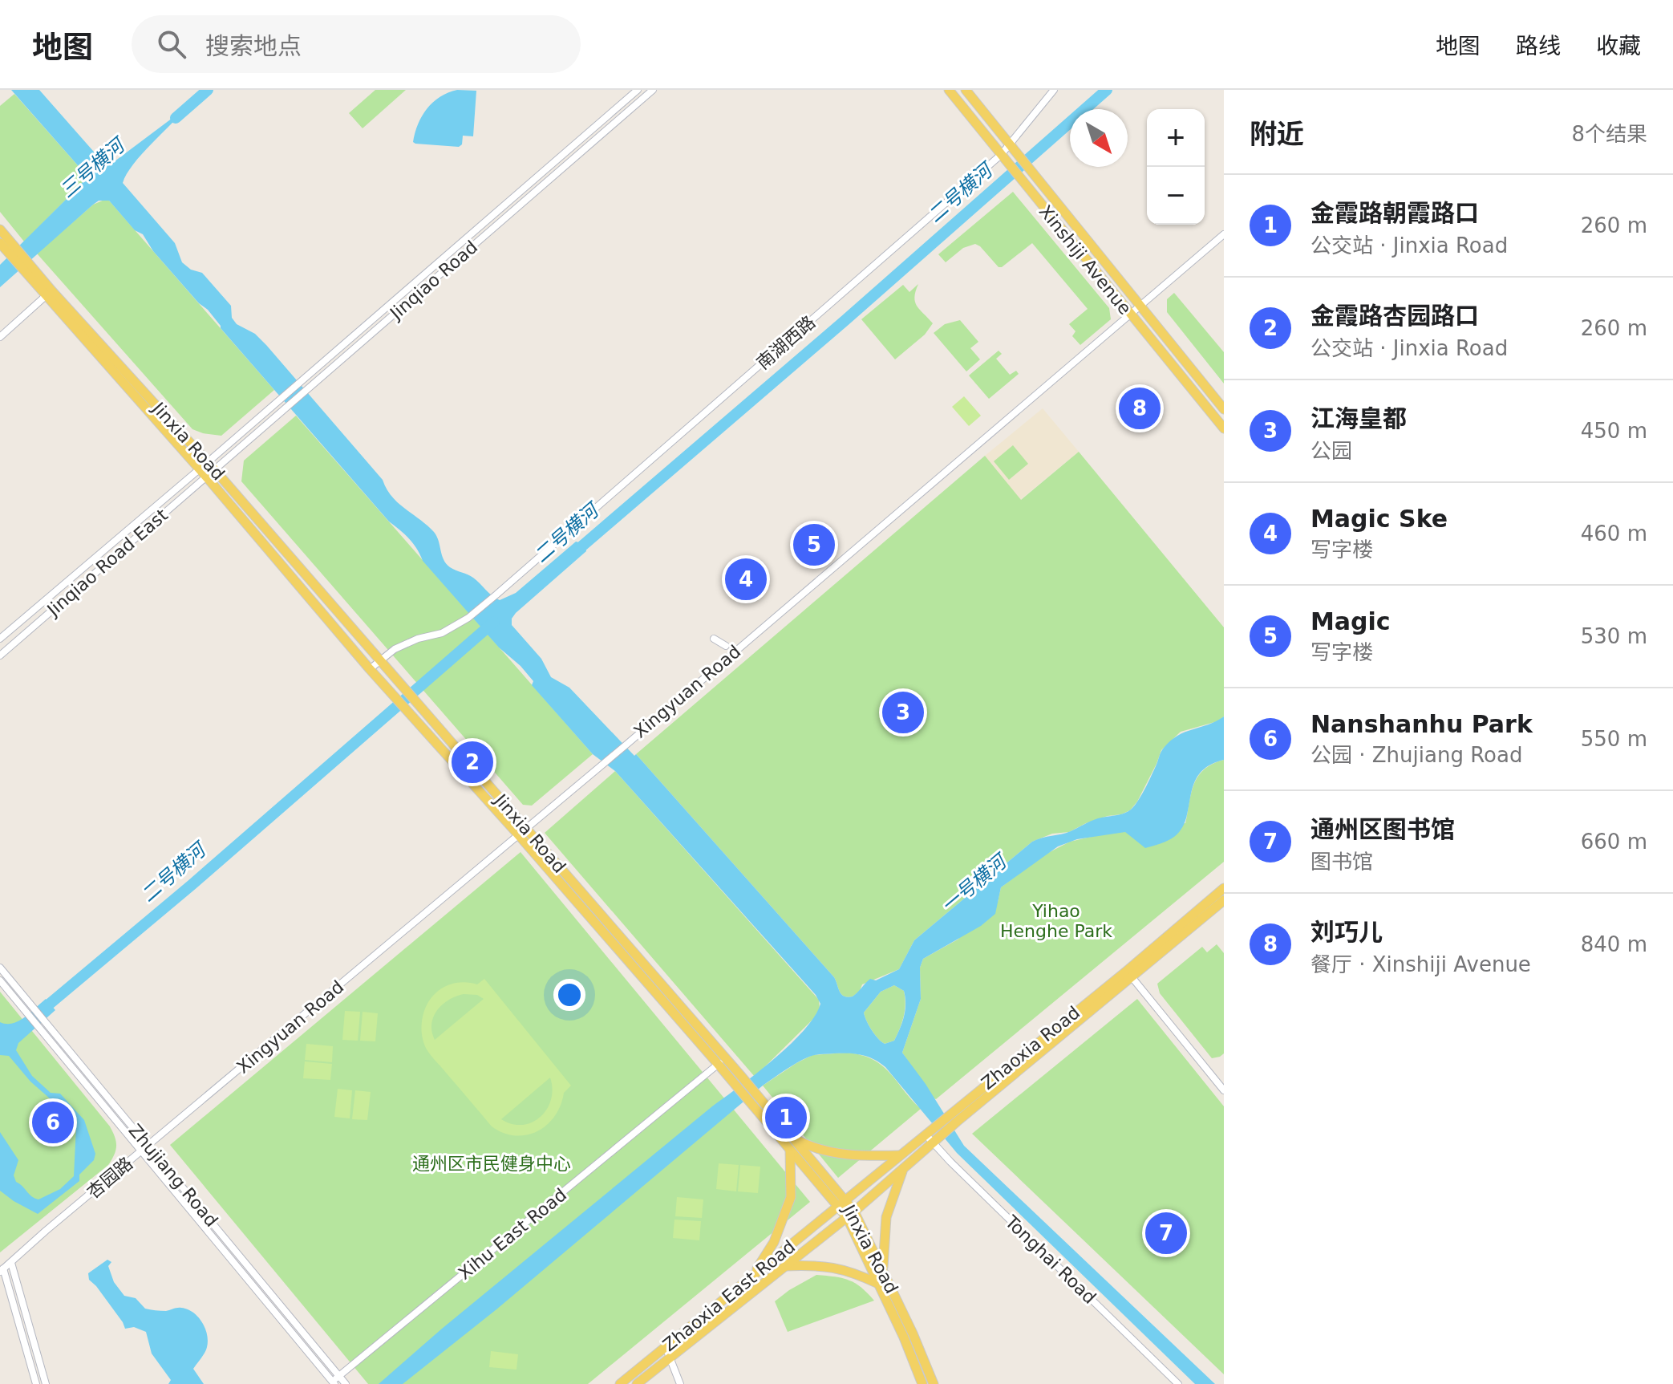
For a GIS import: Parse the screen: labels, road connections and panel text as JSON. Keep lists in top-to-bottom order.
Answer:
{
  "streets": {
    "main road": [
      "Xinshiji Avenue",
      "Jinxia Road",
      "Zhaoxia Road",
      "Zhaoxia East Road"
    ],
    "street": [
      "Jinqiao Road",
      "南湖西路",
      "Jinqiao Road East",
      "Xingyuan Road",
      "Zhujiang Road",
      "杏园路",
      "Xihu East Road",
      "Tonghai Road"
    ]
  },
  "crossings": [
    ["Xinshiji Avenue", "南湖西路"],
    ["Xinshiji Avenue", "Xingyuan Road"],
    ["Jinqiao Road", "Jinxia Road"],
    ["Jinqiao Road", "Jinqiao Road East"],
    ["南湖西路", "Jinxia Road"],
    ["Jinxia Road", "Jinqiao Road East"],
    ["Jinxia Road", "Xingyuan Road"],
    ["Jinxia Road", "Zhaoxia Road"],
    ["Jinxia Road", "Xihu East Road"],
    ["Jinxia Road", "Zhaoxia East Road"],
    ["Xingyuan Road", "Zhujiang Road"],
    ["Xingyuan Road", "杏园路"],
    ["Zhaoxia Road", "Tonghai Road"],
    ["Zhaoxia Road", "Zhaoxia East Road"],
    ["Zhujiang Road", "杏园路"],
    ["Zhujiang Road", "Xihu East Road"]
  ],
  "water": ["三号横河", "二号横河", "一号横河"],
  "parks": ["Yihao Henghe Park", "通州区市民健身中心"],
  "north": "bottom right",
  "page": {
    "header": "地图",
    "search": "搜索地点",
    "nav": ["地图", "路线", "收藏"],
    "heading": ["附近", "8个结果"],
    "map_buttons": ["+", "−"],
    "list": [
      {
        "mark": "1",
        "name": "金霞路朝霞路口",
        "note": "公交站 · Jinxia Road",
        "value": "260 m"
      },
      {
        "mark": "2",
        "name": "金霞路杏园路口",
        "note": "公交站 · Jinxia Road",
        "value": "260 m"
      },
      {
        "mark": "3",
        "name": "江海皇都",
        "note": "公园",
        "value": "450 m"
      },
      {
        "mark": "4",
        "name": "Magic Ske",
        "note": "写字楼",
        "value": "460 m"
      },
      {
        "mark": "5",
        "name": "Magic",
        "note": "写字楼",
        "value": "530 m"
      },
      {
        "mark": "6",
        "name": "Nanshanhu Park",
        "note": "公园 · Zhujiang Road",
        "value": "550 m"
      },
      {
        "mark": "7",
        "name": "通州区图书馆",
        "note": "图书馆",
        "value": "660 m"
      },
      {
        "mark": "8",
        "name": "刘巧儿",
        "note": "餐厅 · Xinshiji Avenue",
        "value": "840 m"
      }
    ],
    "pins": [
      "8",
      "5",
      "4",
      "3",
      "2",
      "1",
      "6",
      "7"
    ]
  }
}
